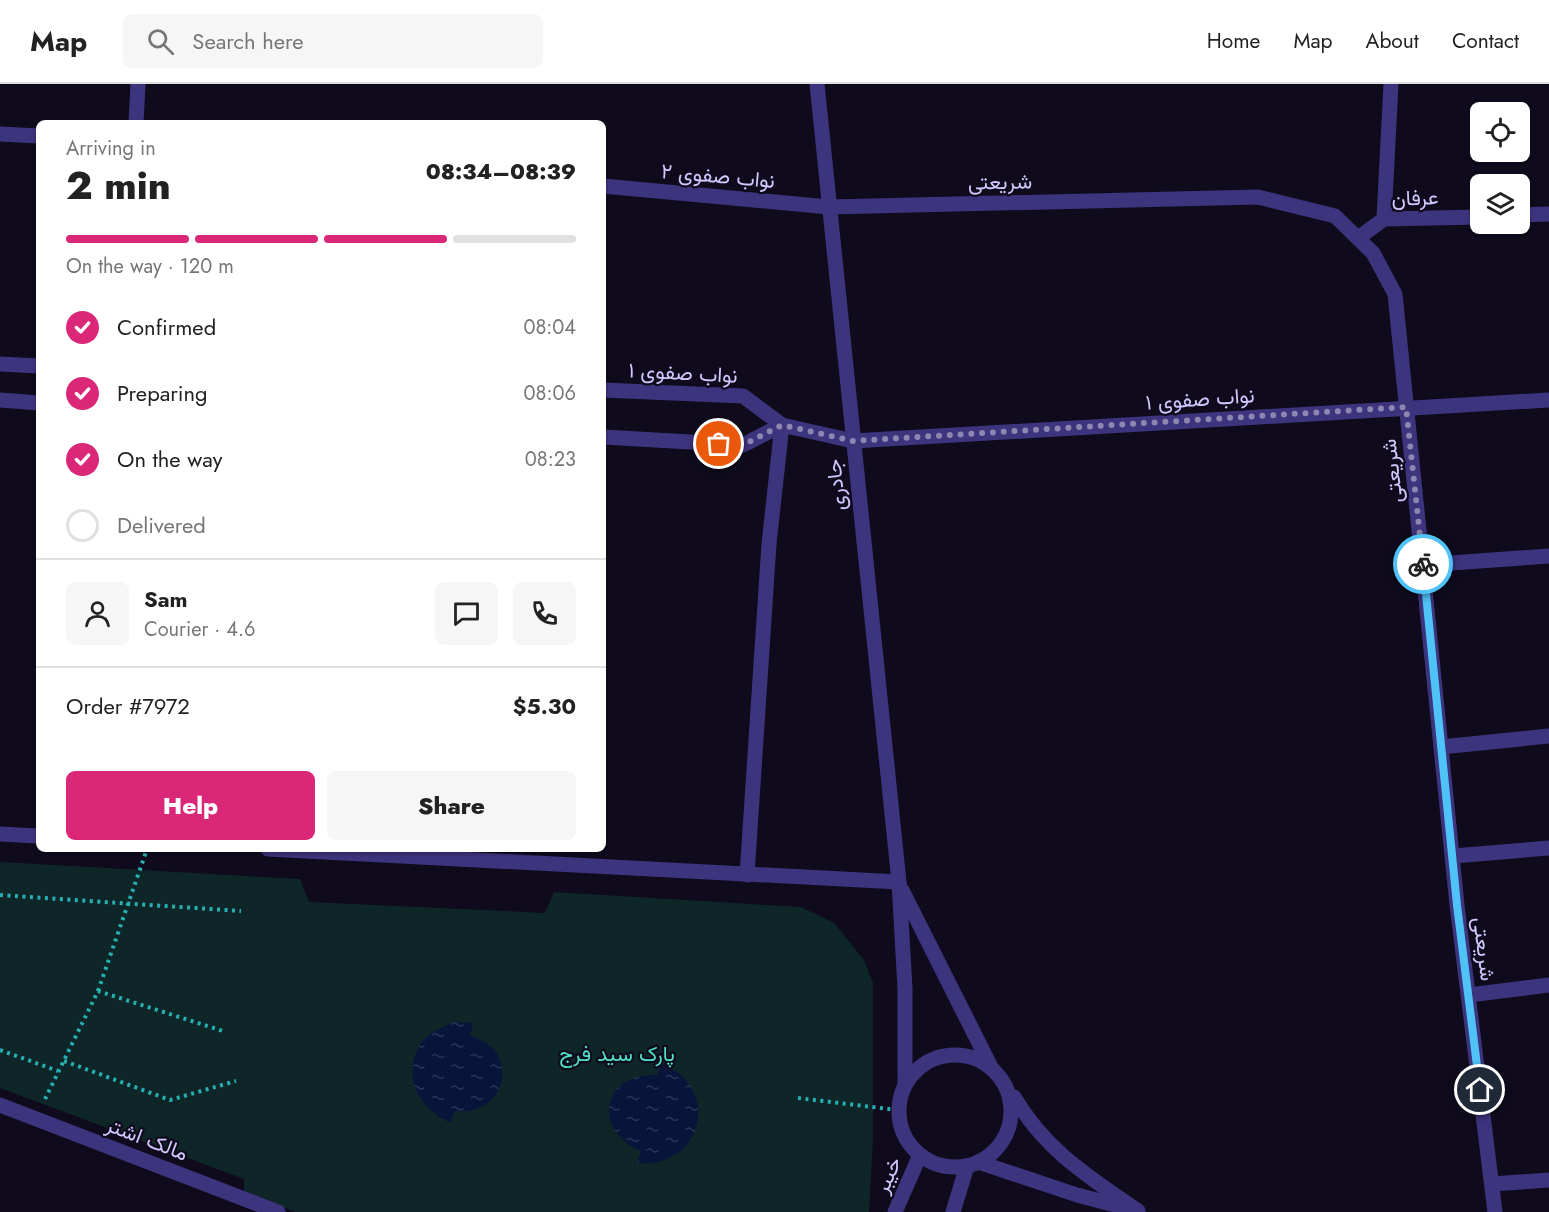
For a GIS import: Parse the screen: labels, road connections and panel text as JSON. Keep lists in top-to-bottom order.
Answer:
{
  "streets": {
    "street": [
      "نواب صفوی ۲",
      "شریعتی",
      "عرفان",
      "نواب صفوی ۱",
      "جادری",
      "مالک اشتر",
      "خیبر"
    ]
  },
  "crossings": [
    ["نواب صفوی ۲", "شریعتی"],
    ["نواب صفوی ۲", "جادری"],
    ["شریعتی", "عرفان"],
    ["شریعتی", "نواب صفوی ۱"],
    ["شریعتی", "جادری"],
    ["نواب صفوی ۱", "جادری"],
    ["جادری", "خیبر"]
  ],
  "parks": ["پارک سید فرج"],
  "page": {
    "header": "Map",
    "search": "Search here",
    "nav": [
      "Home",
      "Map",
      "About",
      "Contact"
    ],
    "heading": ["2 min", "Arriving in", "08:34–08:39"],
    "panel": [
      "Sam",
      "Courier · 4.6",
      "Order #7972",
      "$5.30"
    ],
    "bar": "On the way · 120 m",
    "list": [
      ["Confirmed", "08:04"],
      ["Preparing", "08:06"],
      ["On the way", "08:23"],
      "Delivered"
    ],
    "buttons": ["Help", "Share"]
  }
}
